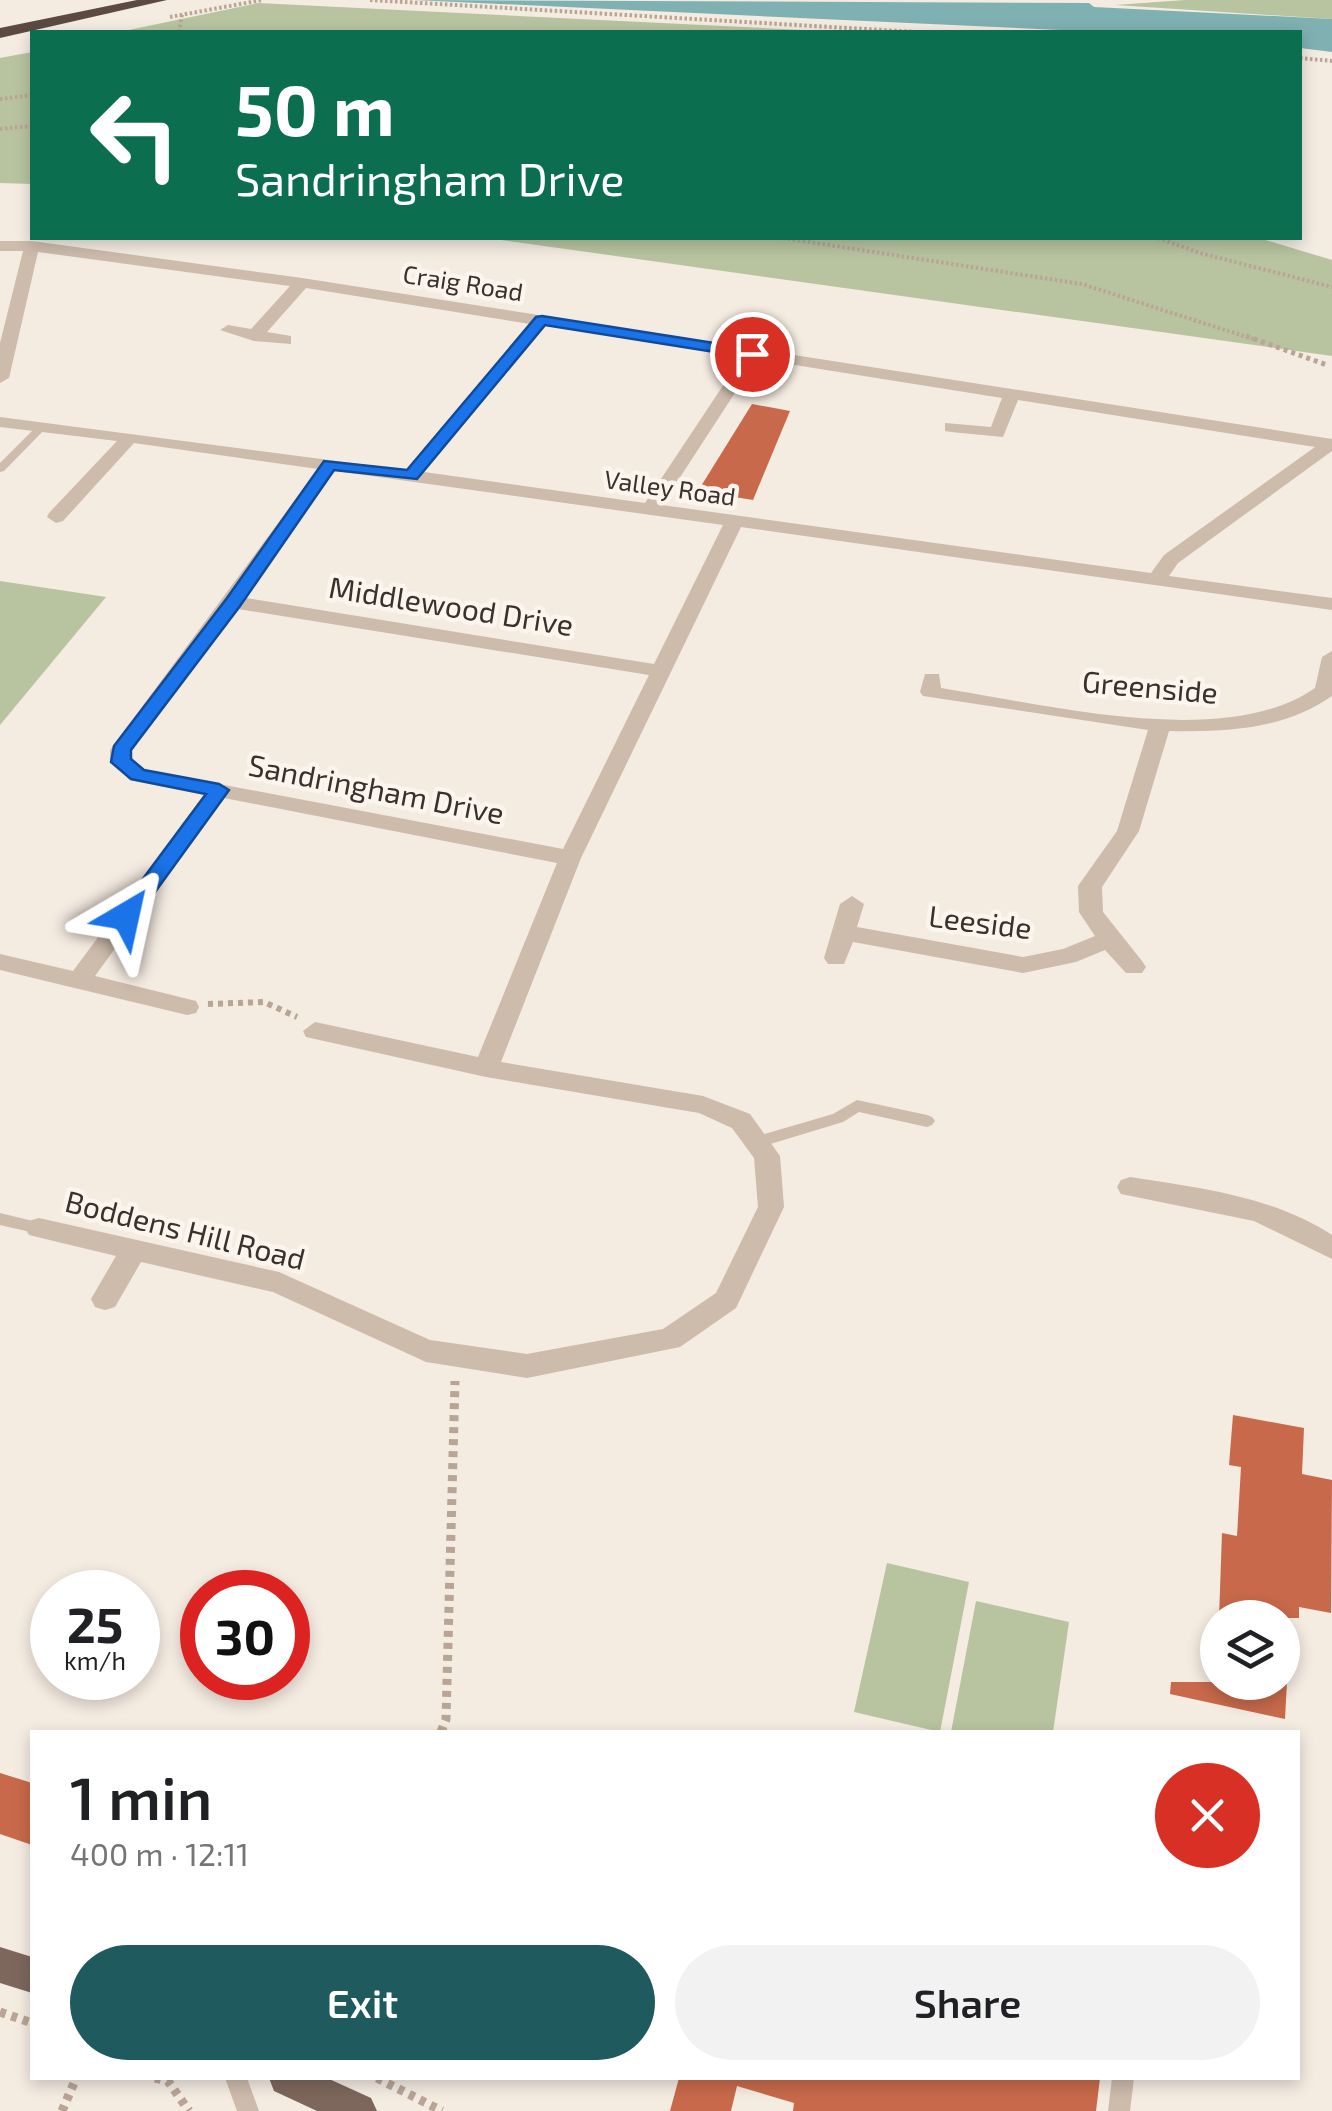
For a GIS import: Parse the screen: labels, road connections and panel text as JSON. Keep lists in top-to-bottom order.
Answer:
{
  "streets": {
    "street": [
      "Craig Road",
      "Valley Road",
      "Middlewood Drive",
      "Greenside",
      "Sandringham Drive",
      "Leeside",
      "Boddens Hill Road"
    ]
  },
  "crossings": [
    ["Valley Road", "Sandringham Drive"],
    ["Middlewood Drive", "Sandringham Drive"]
  ],
  "page": {
    "turn": ["50 m", "Sandringham Drive"],
    "speed": "25 km/h",
    "limit": "30",
    "heading": ["1 min", "400 m · 12:11"],
    "buttons": ["Exit", "Share"]
  }
}
